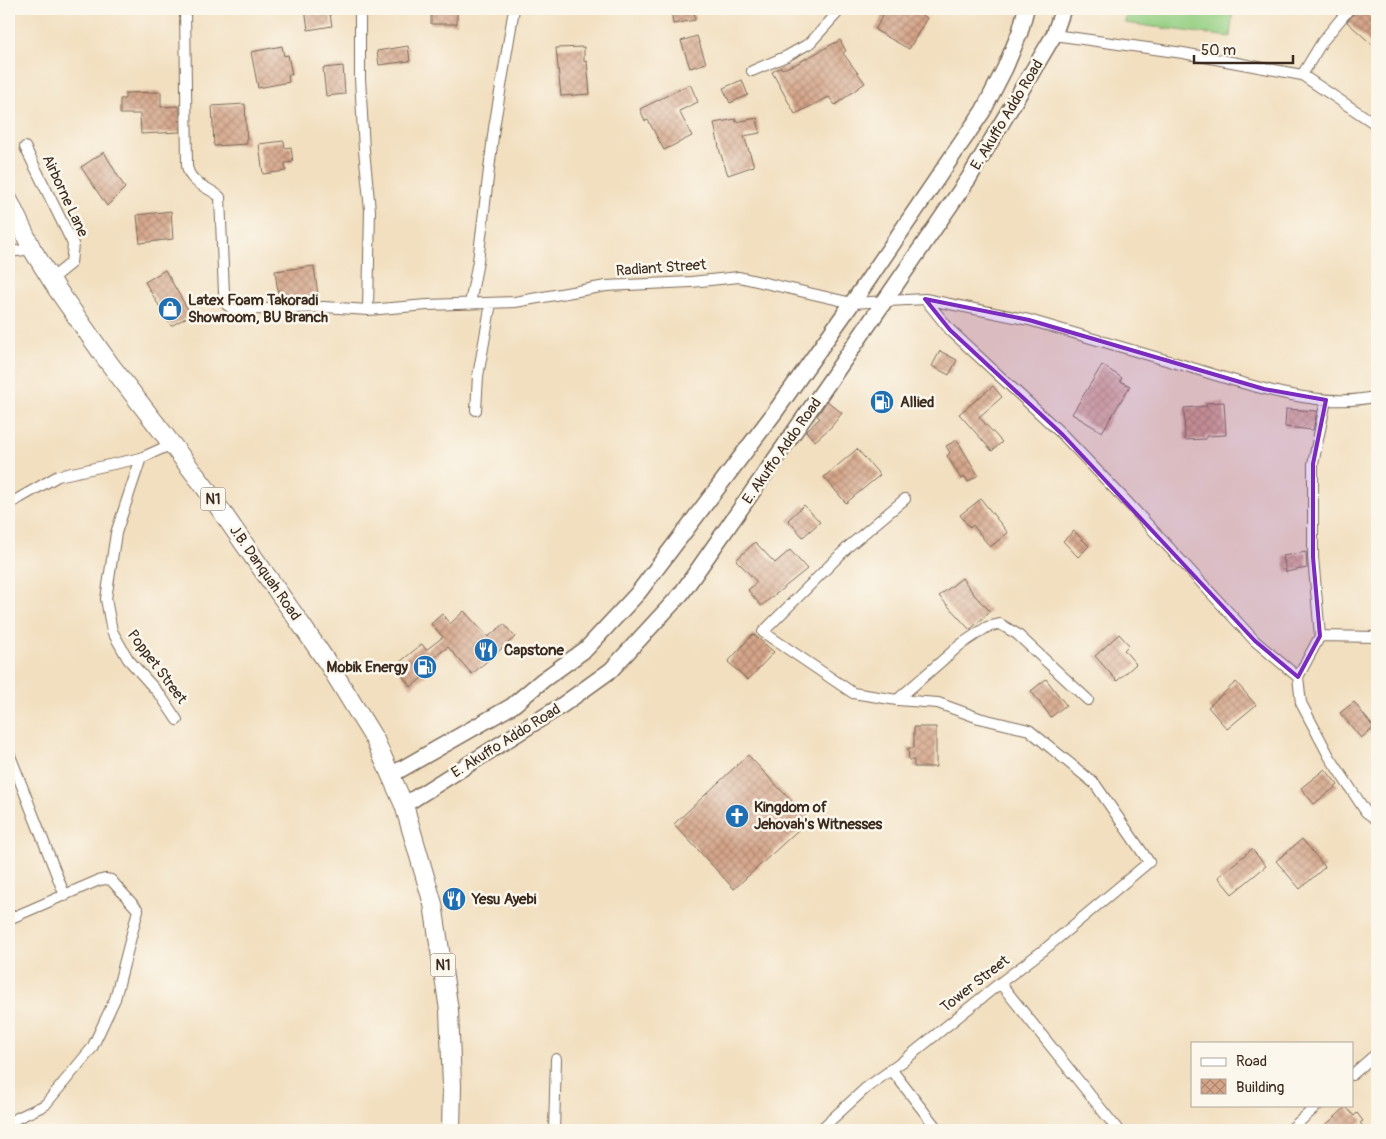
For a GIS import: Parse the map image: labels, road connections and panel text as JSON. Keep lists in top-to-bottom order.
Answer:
{
  "streets": {
    "highway": ["N1", "J.B. Danquah Road"],
    "main road": ["E. Akuffo Addo Road"],
    "street": [
      "Airborne Lane",
      "Radiant Street",
      "Poppet Street",
      "Tower Street"
    ]
  },
  "crossings": [
    ["E. Akuffo Addo Road", "Radiant Street"],
    ["E. Akuffo Addo Road", "N1"],
    ["E. Akuffo Addo Road", "J.B. Danquah Road"],
    ["Airborne Lane", "J.B. Danquah Road"],
    ["N1", "J.B. Danquah Road"]
  ],
  "places": {
    "shop": ["Latex Foam Takoradi Showroom, BU Branch"],
    "fuel station": ["Allied", "Mobik Energy"],
    "restaurant": ["Capstone", "Yesu Ayebi"],
    "church": ["Kingdom of Jehovah's Witnesses"]
  },
  "legend": ["Road", "Building"],
  "scale_bar": "50 m"
}
